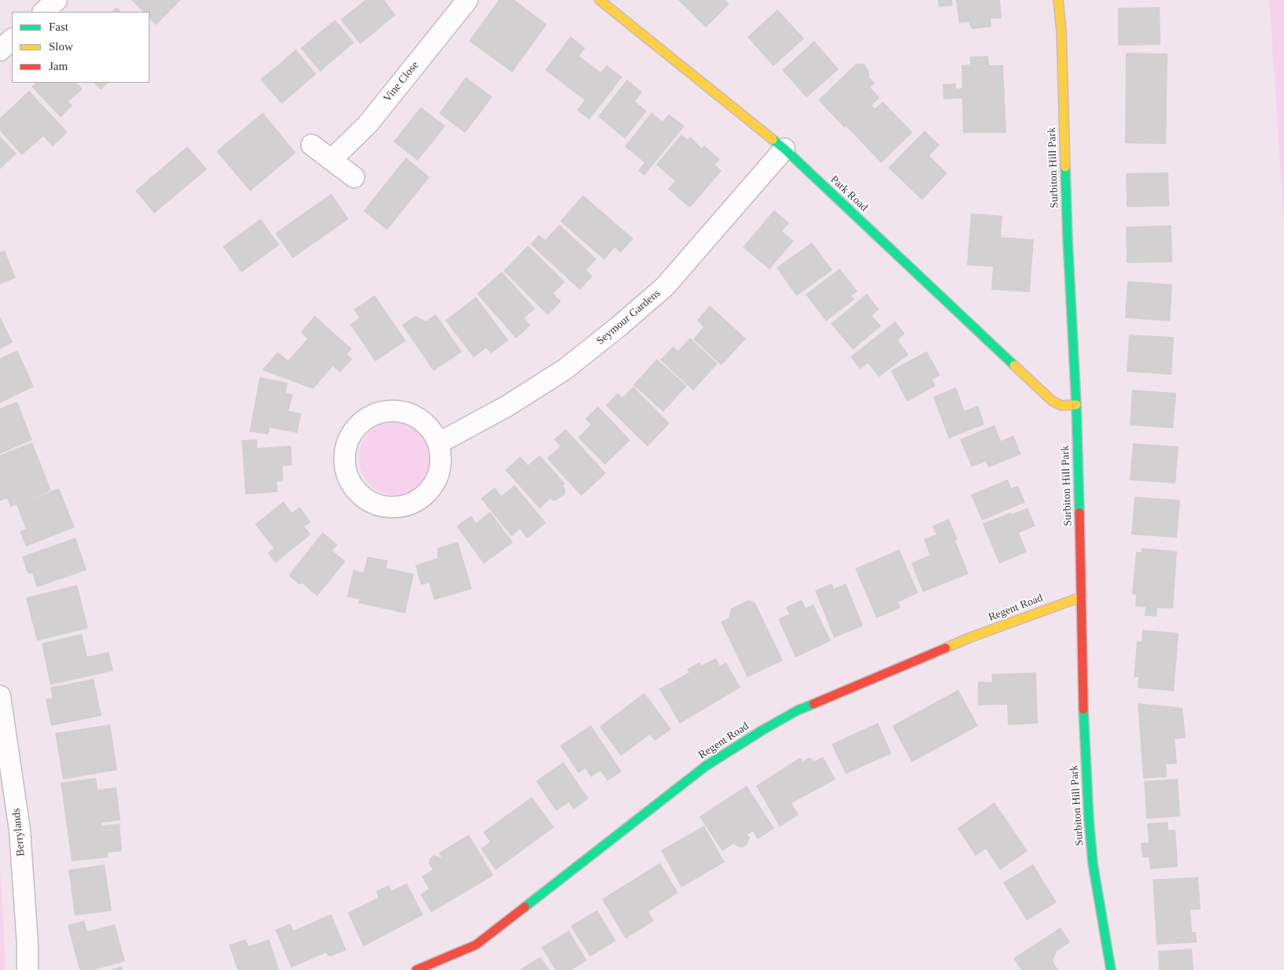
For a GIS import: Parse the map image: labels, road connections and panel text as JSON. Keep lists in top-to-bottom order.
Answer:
{
  "streets": {
    "street": [
      "Vine Close",
      "Surbiton Hill Park",
      "Park Road",
      "Seymour Gardens",
      "Regent Road",
      "Berrylands"
    ]
  },
  "crossings": [
    ["Surbiton Hill Park", "Park Road"],
    ["Surbiton Hill Park", "Regent Road"],
    ["Park Road", "Seymour Gardens"]
  ],
  "legend": ["Fast", "Slow", "Jam"]
}
